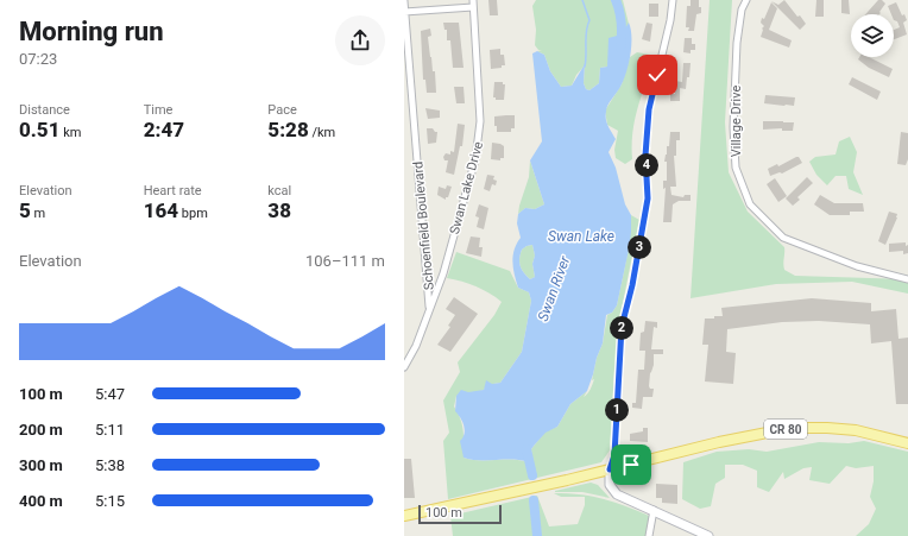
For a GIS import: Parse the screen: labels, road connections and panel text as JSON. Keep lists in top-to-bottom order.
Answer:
{
  "streets": {
    "main road": ["CR 80"],
    "street": ["Village Drive", "Swan Lake Drive", "Schoenfield Boulevard"]
  },
  "crossings": [
    ["Swan Lake Drive", "Schoenfield Boulevard"]
  ],
  "water": ["Swan Lake", "Swan River"],
  "scale_bar": "100 m",
  "page": {
    "heading": ["Morning run", "07:23"],
    "stats": [
      ["Distance", "0.51 km"],
      ["Time", "2:47"],
      ["Pace", "5:28 /km"],
      ["Elevation", "5 m"],
      ["Heart rate", "164 bpm"],
      ["kcal", "38"]
    ],
    "pins": [
      "4",
      "3",
      "2",
      "1"
    ],
    "chart": ["Elevation", "106–111 m"],
    "list": [
      {
        "name": "100 m",
        "note": "5:47"
      },
      {
        "name": "200 m",
        "note": "5:11"
      },
      {
        "name": "300 m",
        "note": "5:38"
      },
      {
        "name": "400 m",
        "note": "5:15"
      }
    ],
    "scale": "100 m"
  }
}
